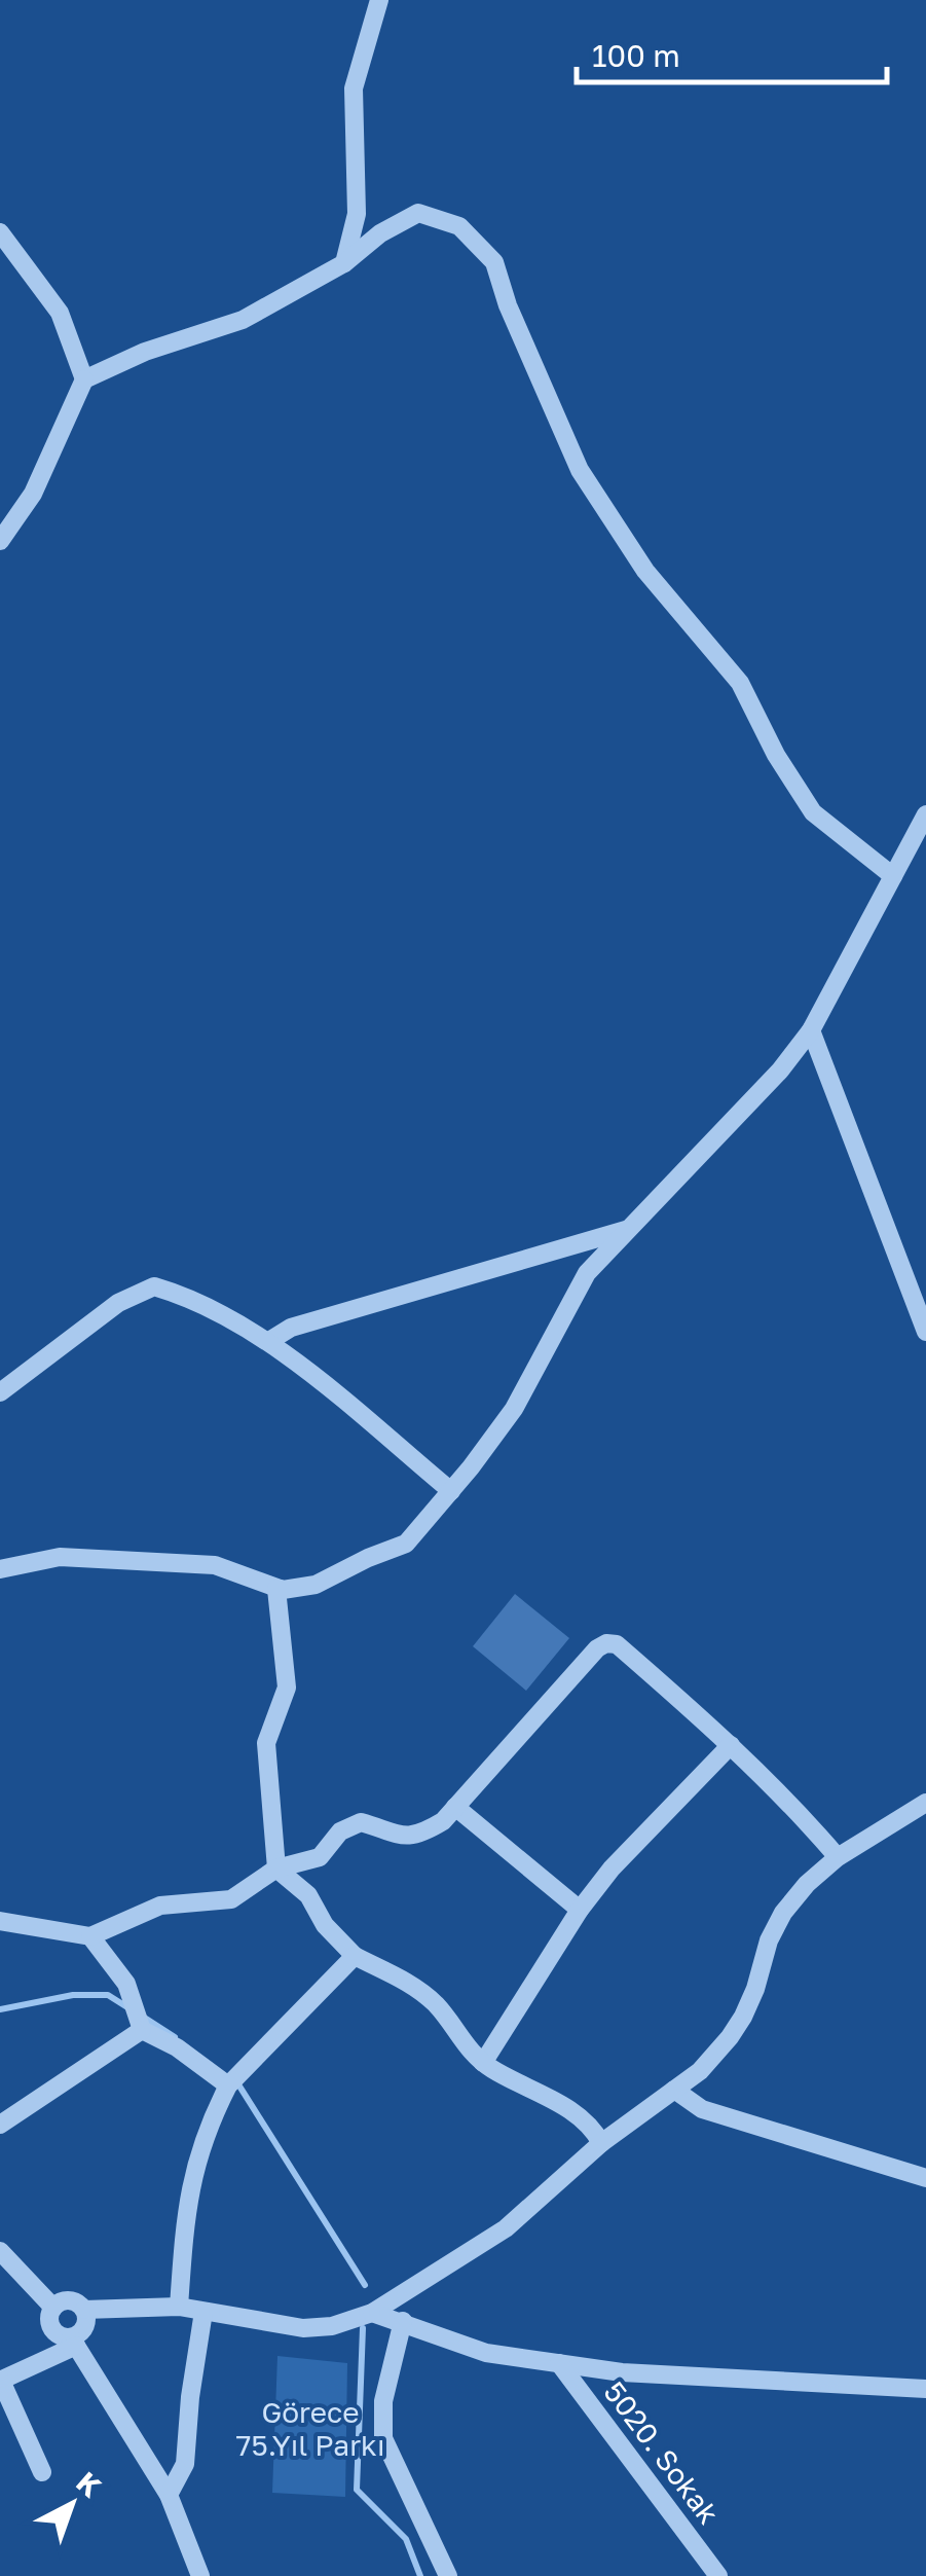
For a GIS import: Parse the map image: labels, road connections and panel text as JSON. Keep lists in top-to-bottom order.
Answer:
{
  "streets": {
    "street": ["5020. Sokak"]
  },
  "parks": ["Görece 75.Yıl Parkı"],
  "scale_bar": "100 m",
  "north": "top right"
}
